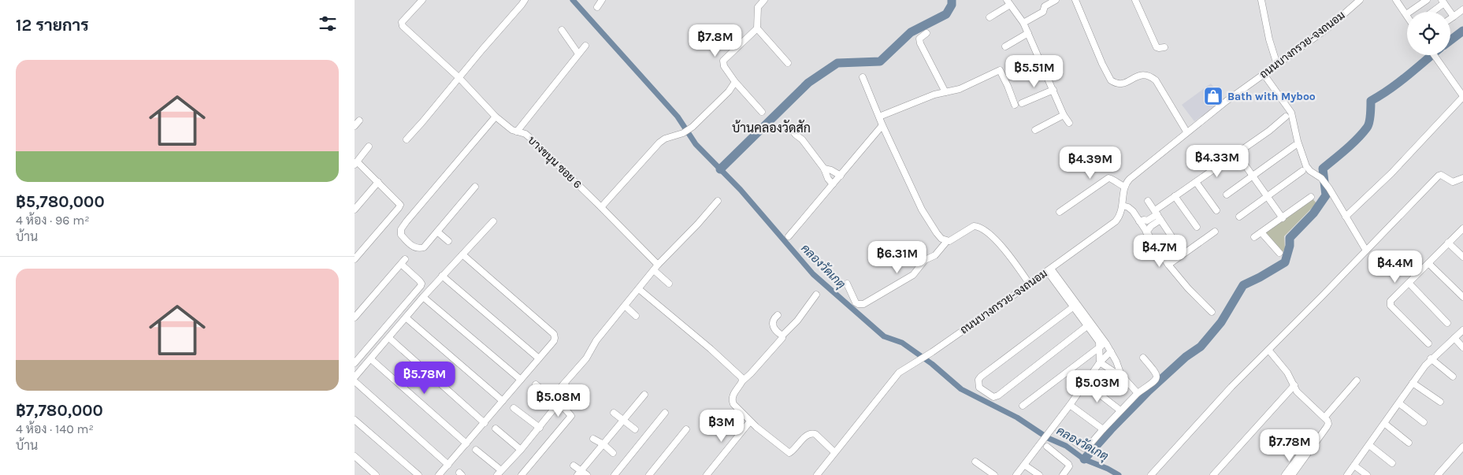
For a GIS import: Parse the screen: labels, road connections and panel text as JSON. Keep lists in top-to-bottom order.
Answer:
{
  "streets": {
    "street": ["ถนนบางกรวย-จงถนอม", "บางขนุน ซอย 6"]
  },
  "districts": ["บ้านคลองวัดสัก"],
  "water": ["คลองวัดเกตุ"],
  "places": {
    "shop": ["Bath with Myboo"]
  },
  "page": {
    "heading": "12 รายการ",
    "price": [
      "฿7.8M",
      "฿5.51M",
      "฿4.33M",
      "฿4.39M",
      "฿4.7M",
      "฿6.31M",
      "฿4.4M",
      "฿5.78M",
      "฿5.03M",
      "฿5.08M",
      "฿3M",
      "฿7.78M"
    ],
    "list": [
      {
        "name": "฿5,780,000",
        "note": "4 ห้อง · 96 m² · บ้าน"
      },
      {
        "name": "฿7,780,000",
        "note": "4 ห้อง · 140 m² · บ้าน"
      }
    ]
  }
}
